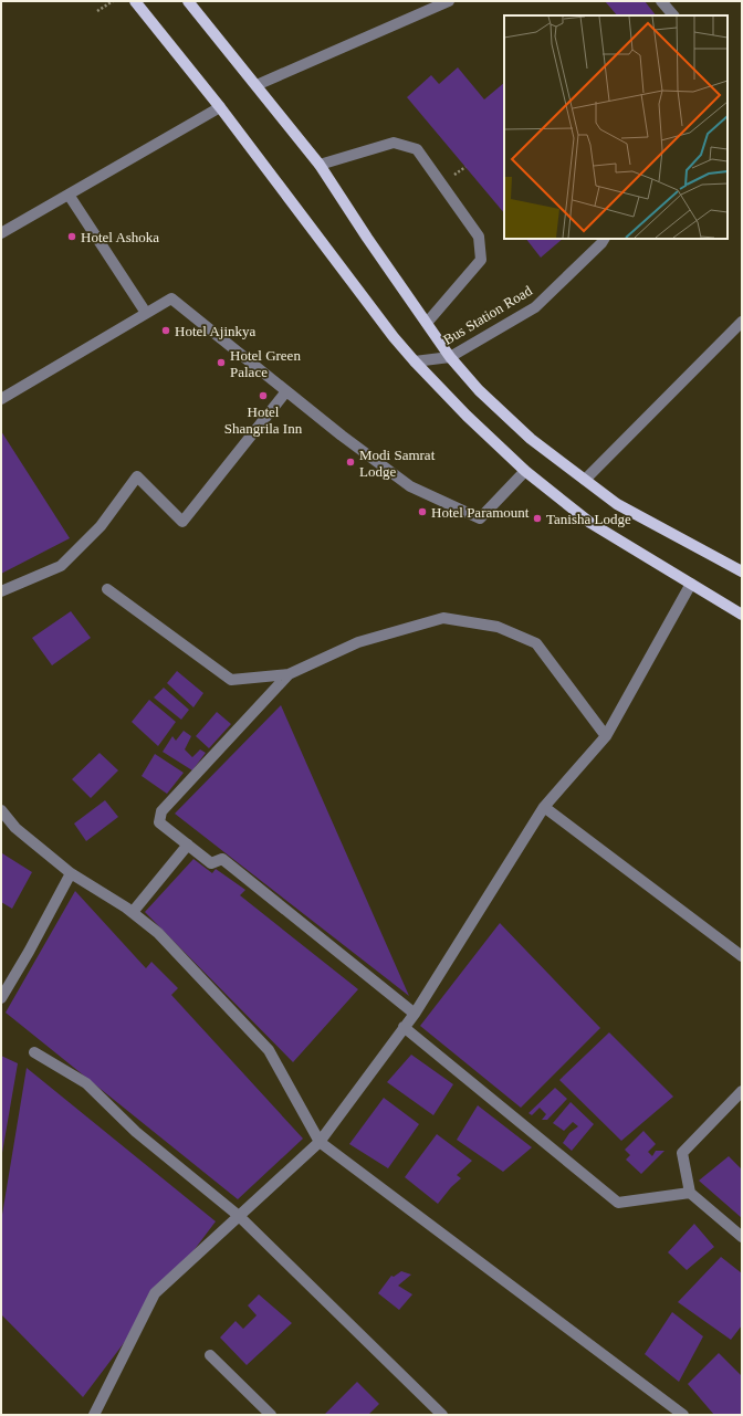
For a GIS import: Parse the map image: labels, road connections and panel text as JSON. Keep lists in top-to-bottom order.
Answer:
{
  "streets": {
    "street": ["Bus Station Road"]
  },
  "places": [
    "Hotel Ashoka",
    "Hotel Ajinkya",
    "Hotel Green Palace",
    "Hotel Shangrila Inn",
    "Modi Samrat Lodge",
    "Hotel Paramount",
    "Tanisha Lodge"
  ]
}
